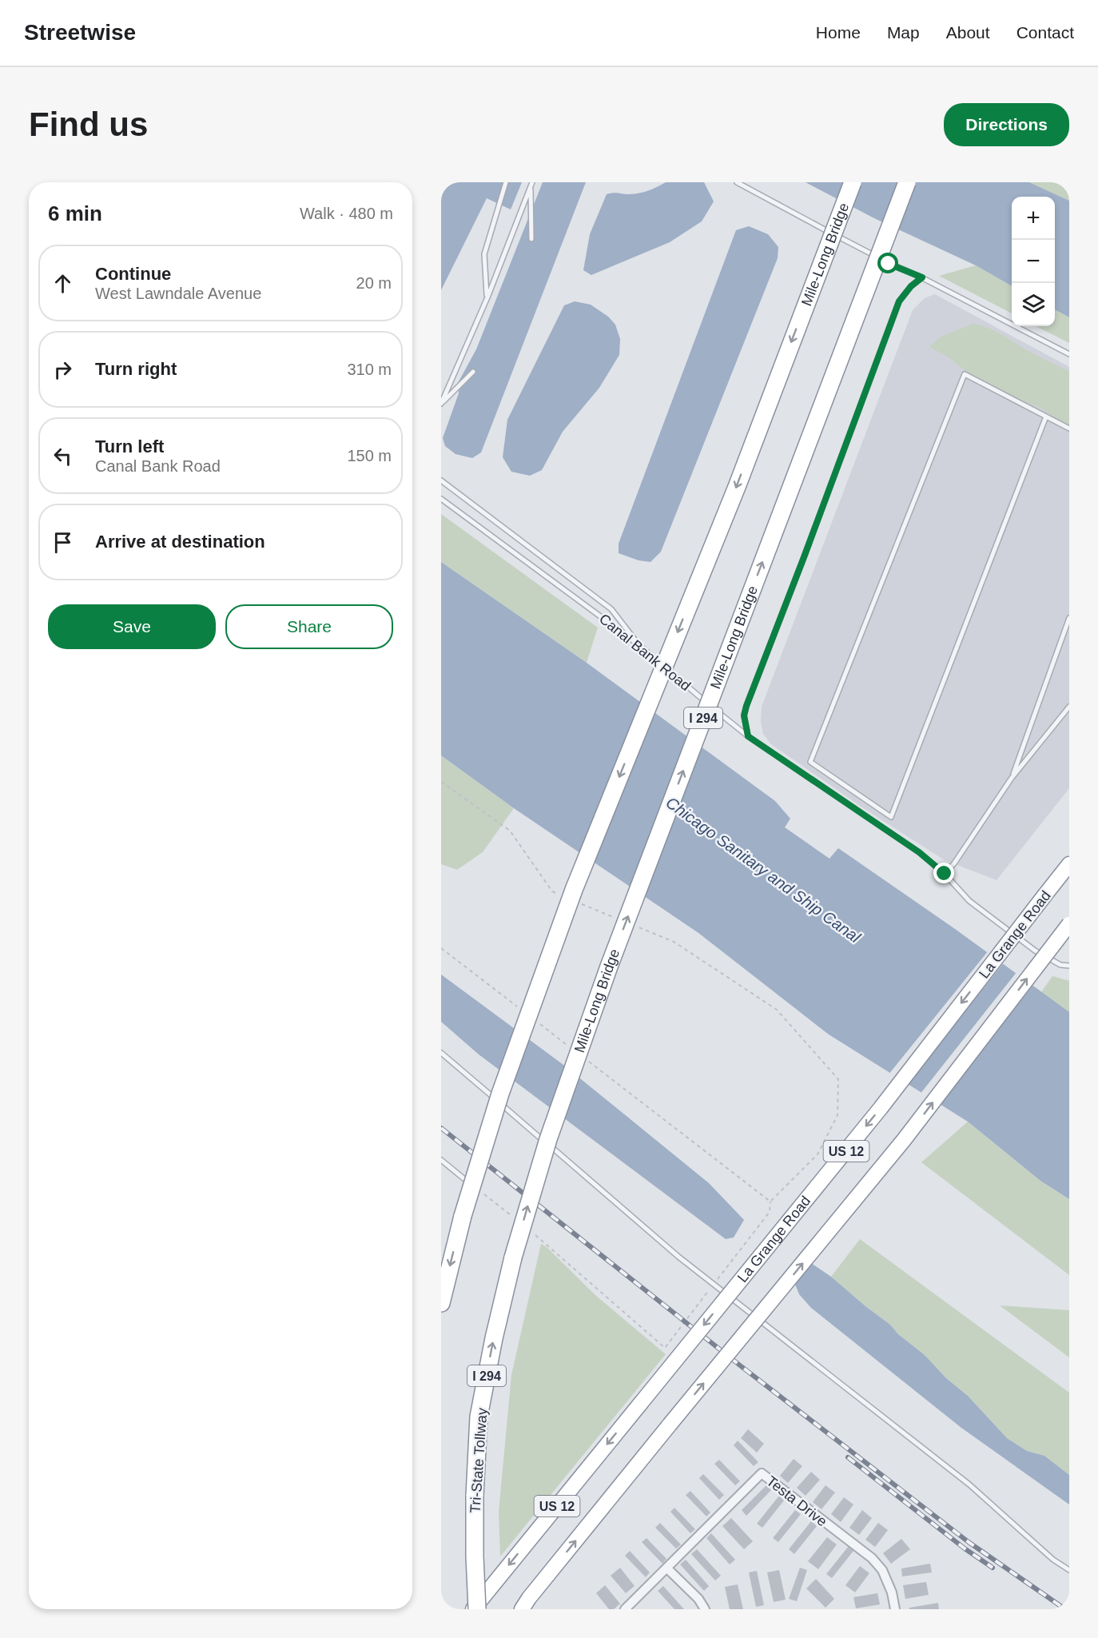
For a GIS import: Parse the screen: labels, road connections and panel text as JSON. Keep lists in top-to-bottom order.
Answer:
{
  "streets": {
    "highway": [
      "Mile-Long Bridge",
      "I 294",
      "La Grange Road",
      "US 12",
      "Tri-State Tollway"
    ],
    "street": ["Testa Drive"],
    "lane": ["Canal Bank Road"]
  },
  "crossings": [
    ["Mile-Long Bridge", "Tri-State Tollway"]
  ],
  "one_way": ["Tri-State Tollway"],
  "water": ["Chicago Sanitary and Ship Canal"],
  "page": {
    "header": "Streetwise",
    "nav": [
      "Home",
      "Map",
      "About",
      "Contact"
    ],
    "buttons": [
      "Directions",
      ["Save", "Share"]
    ],
    "title": "Find us",
    "heading": ["6 min", "Walk · 480 m"],
    "map_buttons": ["+", "−"],
    "list": [
      ["Continue", "West Lawndale Avenue", "20 m"],
      ["Turn right", "310 m"],
      ["Turn left", "Canal Bank Road", "150 m"],
      "Arrive at destination"
    ]
  }
}
